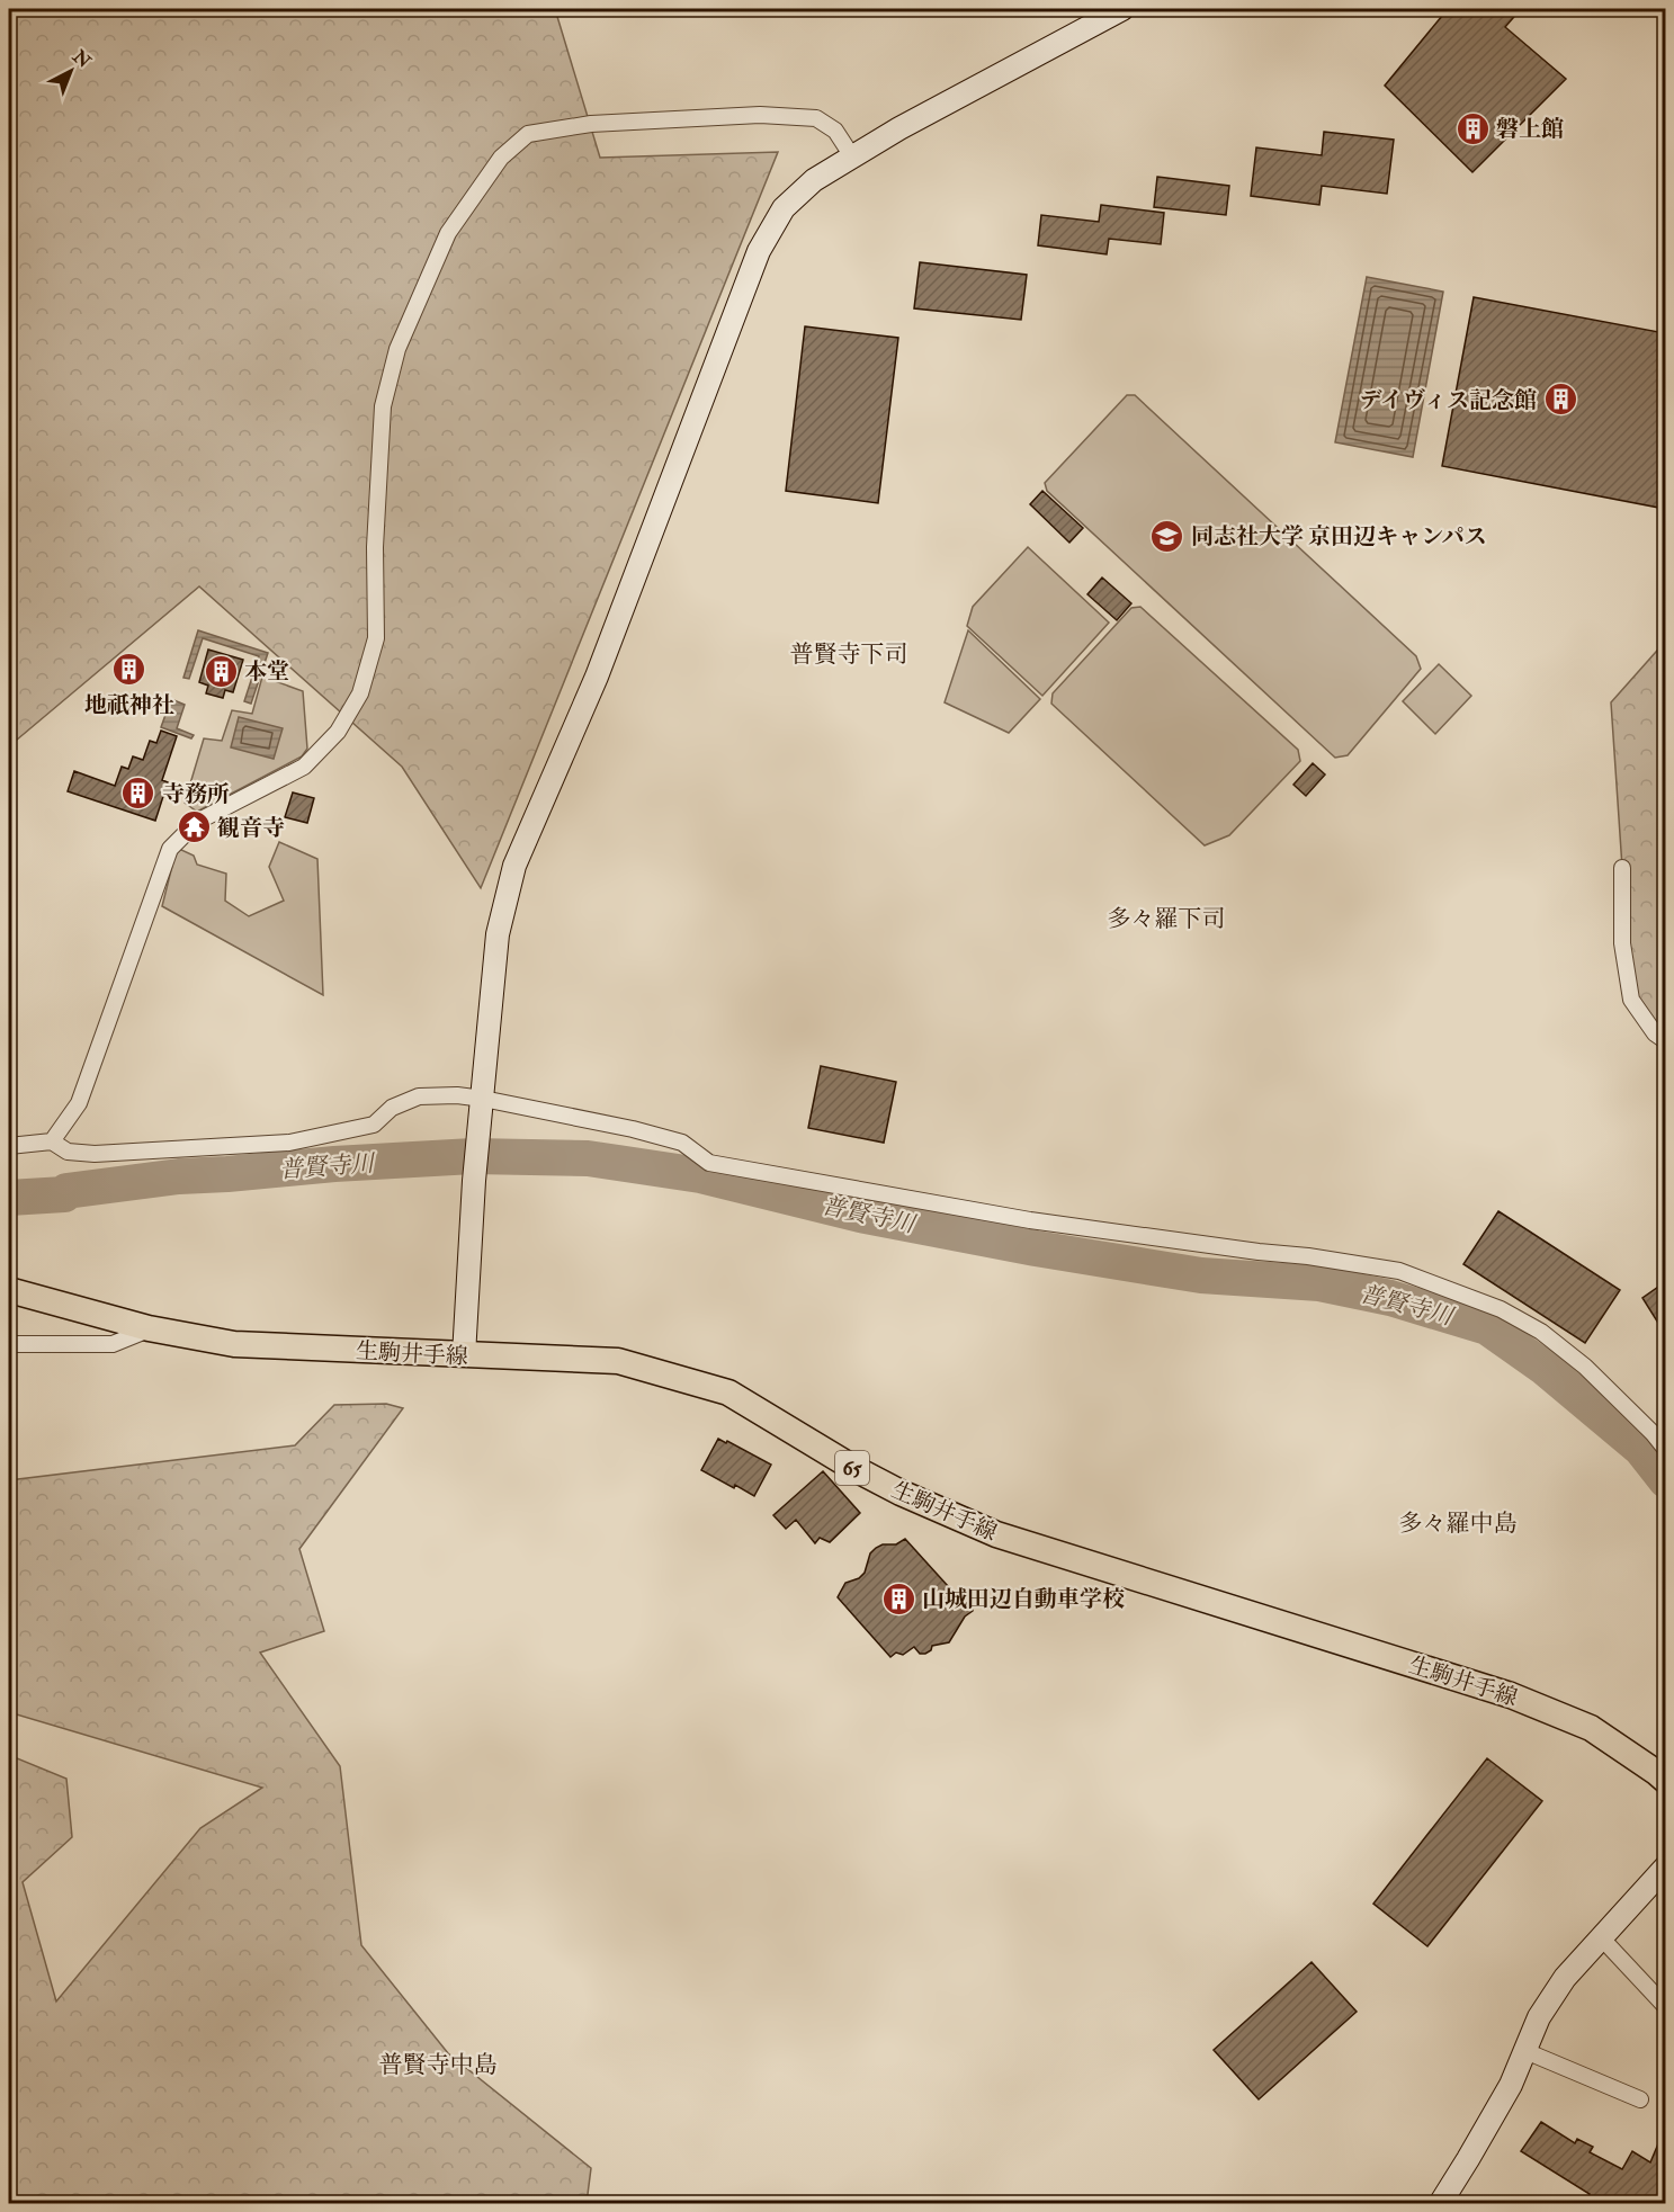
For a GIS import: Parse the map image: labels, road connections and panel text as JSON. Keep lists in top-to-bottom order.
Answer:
{
  "streets": {
    "main road": ["生駒井手線", "65"]
  },
  "districts": [
    "普賢寺下司",
    "多々羅下司",
    "多々羅中島",
    "普賢寺中島"
  ],
  "water": ["普賢寺川"],
  "places": {
    "building": [
      "磐上館",
      "デイヴィス記念館",
      "地祇神社",
      "本堂",
      "寺務所",
      "山城田辺自動車学校"
    ],
    "school or university": ["同志社大学 京田辺キャンパス"],
    "temple": ["観音寺"]
  },
  "north": "top right"
}
